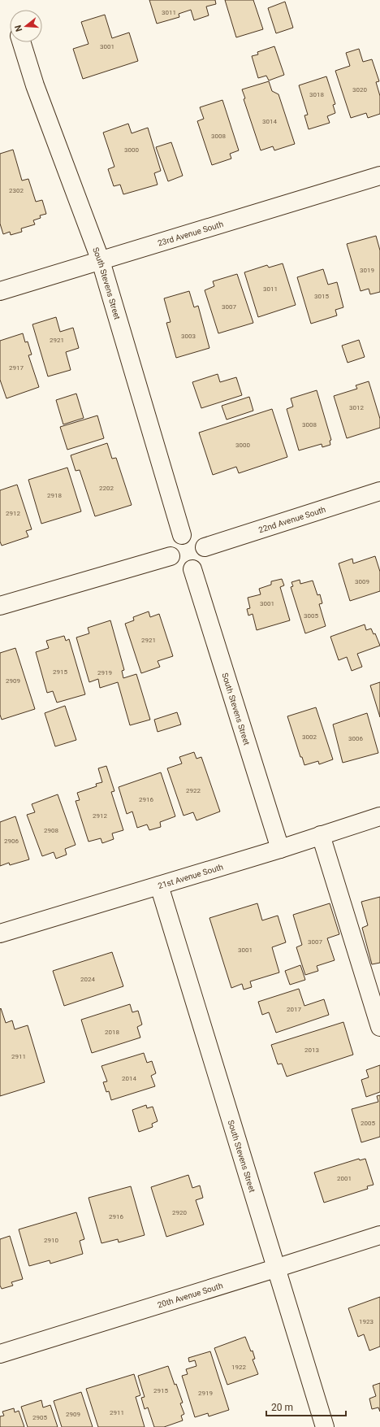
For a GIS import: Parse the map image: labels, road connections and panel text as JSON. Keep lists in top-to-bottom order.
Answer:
{
  "streets": {
    "street": [
      "23rd Avenue South",
      "South Stevens Street",
      "22nd Avenue South",
      "21st Avenue South",
      "20th Avenue South"
    ]
  },
  "crossings": [
    ["23rd Avenue South", "South Stevens Street"],
    ["South Stevens Street", "22nd Avenue South"],
    ["South Stevens Street", "21st Avenue South"],
    ["South Stevens Street", "20th Avenue South"]
  ],
  "house_numbers": [
    "3011",
    "3001",
    "3020",
    "3018",
    "3014",
    "3008",
    "3000",
    "2302",
    "3019",
    "3011",
    "3015",
    "3007",
    "3003",
    "2921",
    "2917",
    "3012",
    "3008",
    "3000",
    "2202",
    "2918",
    "2912",
    "3009",
    "3001",
    "3005",
    "2921",
    "2915",
    "2919",
    "2909",
    "3002",
    "3006",
    "2922",
    "2916",
    "2912",
    "2908",
    "2906",
    "3007",
    "3001",
    "2024",
    "2017",
    "2018",
    "2013",
    "2911",
    "2014",
    "2005",
    "2001",
    "2920",
    "2916",
    "2910",
    "1923",
    "1922",
    "2915",
    "2919",
    "2911",
    "2909",
    "2905"
  ],
  "scale_bar": "20 m",
  "north": "left"
}
